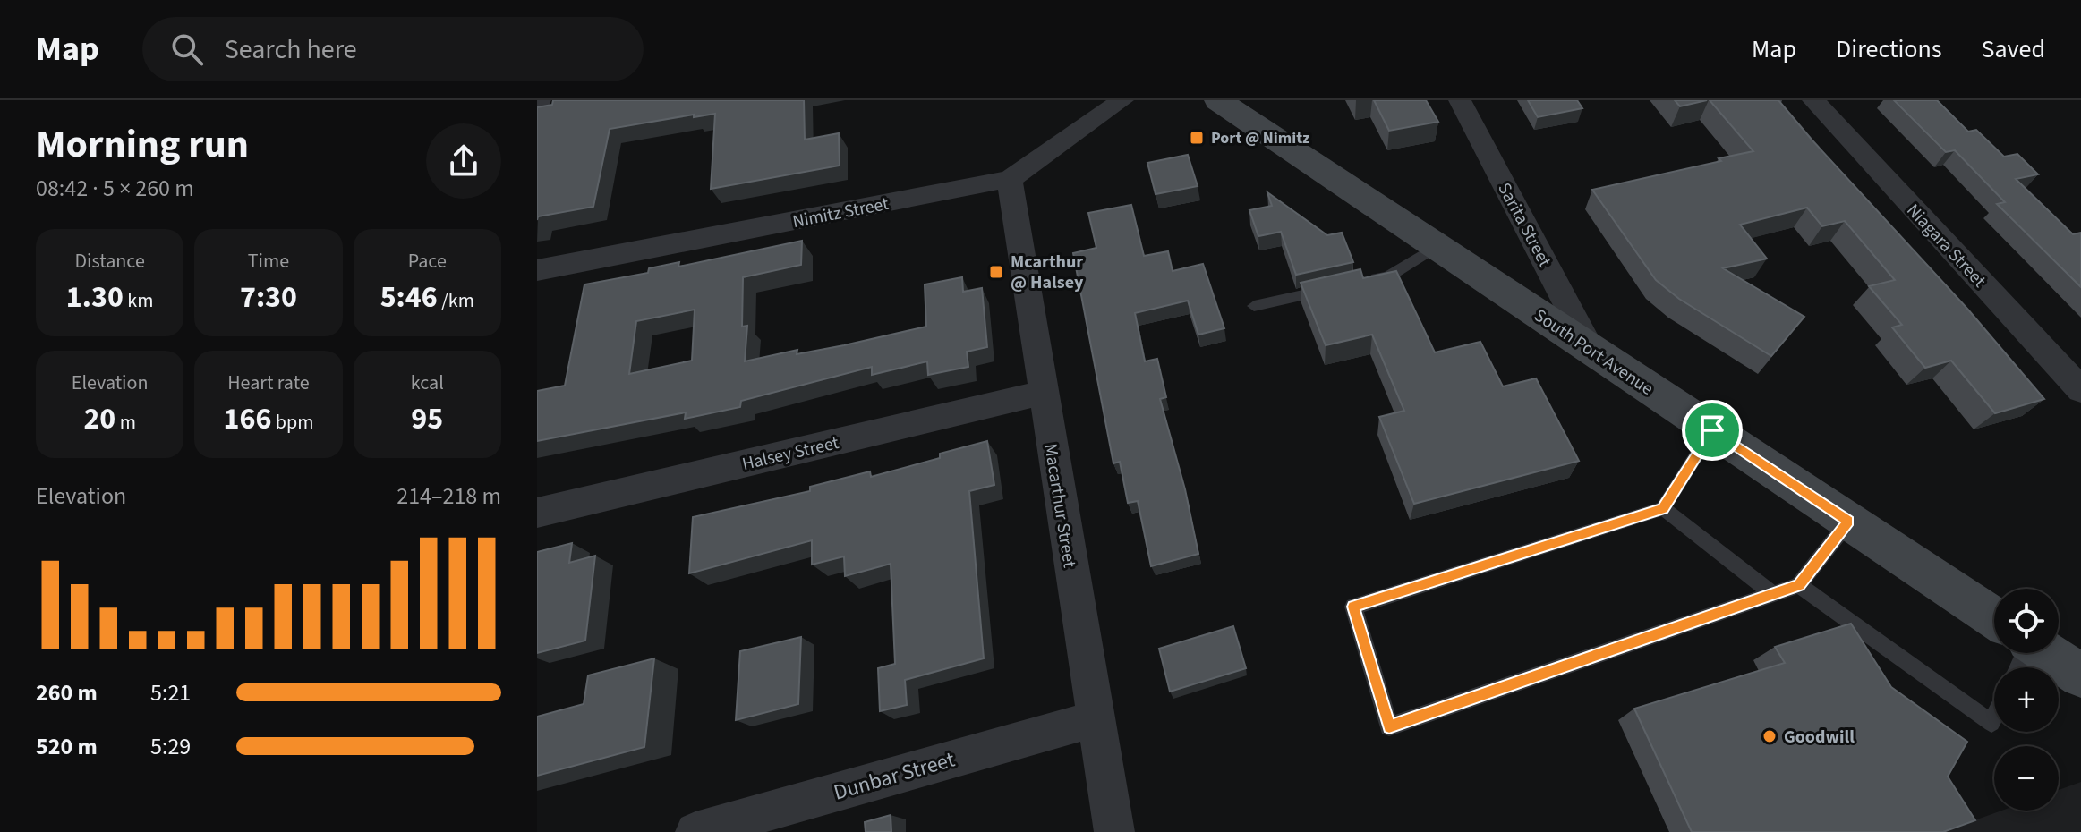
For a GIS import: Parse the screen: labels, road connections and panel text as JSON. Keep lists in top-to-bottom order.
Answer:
{
  "streets": {
    "main road": ["South Port Avenue"],
    "street": [
      "Nimitz Street",
      "Sarita Street",
      "Niagara Street",
      "Halsey Street",
      "Macarthur Street",
      "Dunbar Street"
    ]
  },
  "crossings": [
    ["Nimitz Street", "Macarthur Street"],
    ["Sarita Street", "South Port Avenue"],
    ["Halsey Street", "Macarthur Street"],
    ["Macarthur Street", "Dunbar Street"]
  ],
  "places": {
    "transit": ["Port @ Nimitz", "Mcarthur @ Halsey"],
    "other": ["Goodwill"]
  },
  "page": {
    "header": "Map",
    "search": "Search here",
    "nav": ["Map", "Directions", "Saved"],
    "heading": ["Morning run", "08:42 · 5 × 260 m"],
    "stats": [
      ["Distance", "1.30 km"],
      ["Time", "7:30"],
      ["Pace", "5:46 /km"],
      ["Elevation", "20 m"],
      ["Heart rate", "166 bpm"],
      ["kcal", "95"]
    ],
    "chart": ["Elevation", "214–218 m"],
    "map_buttons": ["+", "−"],
    "list": [
      {
        "name": "260 m",
        "note": "5:21"
      },
      {
        "name": "520 m",
        "note": "5:29"
      }
    ]
  }
}
